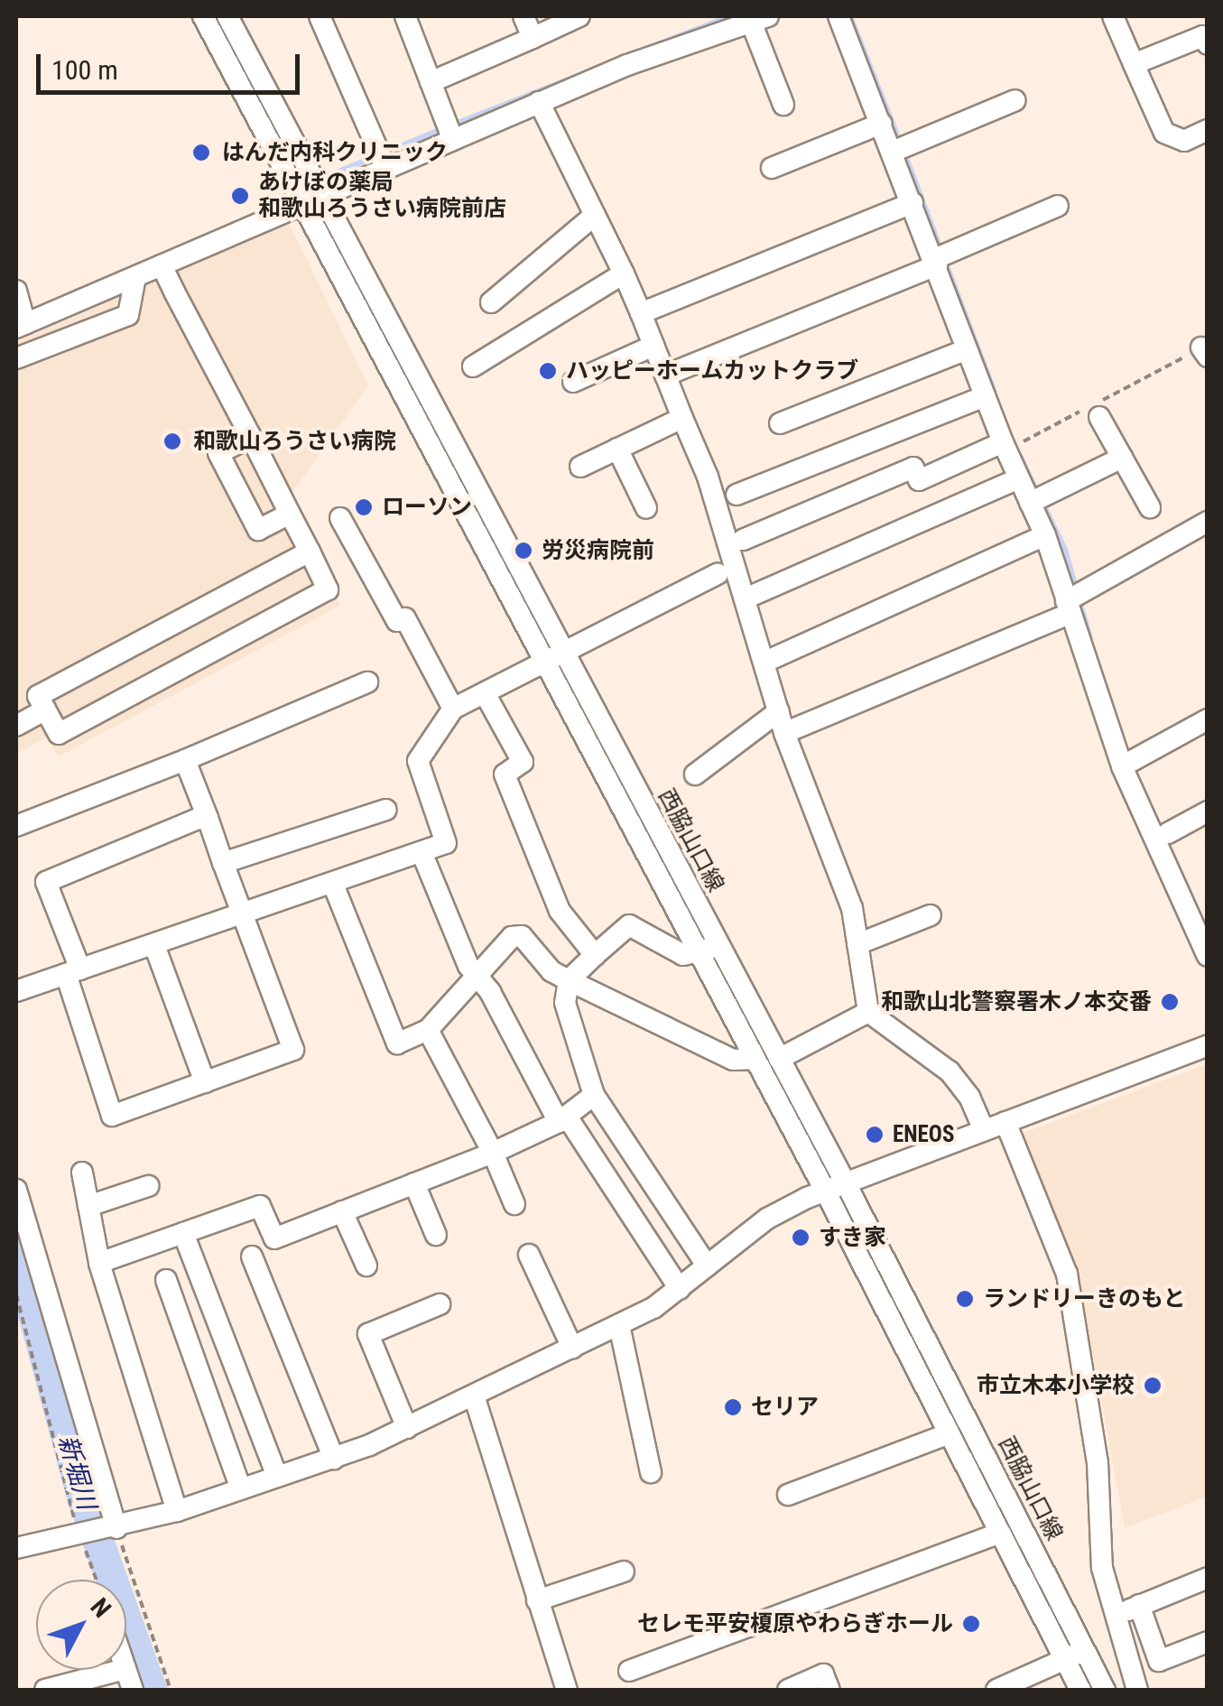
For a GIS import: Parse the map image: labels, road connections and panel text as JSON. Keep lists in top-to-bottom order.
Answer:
{
  "streets": {
    "street": ["西脇山口線"]
  },
  "water": ["新堀川"],
  "places": [
    "はんだ内科クリニック",
    "あけぼの薬局 和歌山ろうさい病院前店",
    "ハッピーホームカットクラブ",
    "和歌山ろうさい病院",
    "ローソン",
    "労災病院前",
    "和歌山北警察署木ノ本交番",
    "ENEOS",
    "すき家",
    "ランドリーきのもと",
    "市立木本小学校",
    "セリア",
    "セレモ平安榎原やわらぎホール"
  ],
  "scale_bar": "100 m",
  "north": "top right"
}
